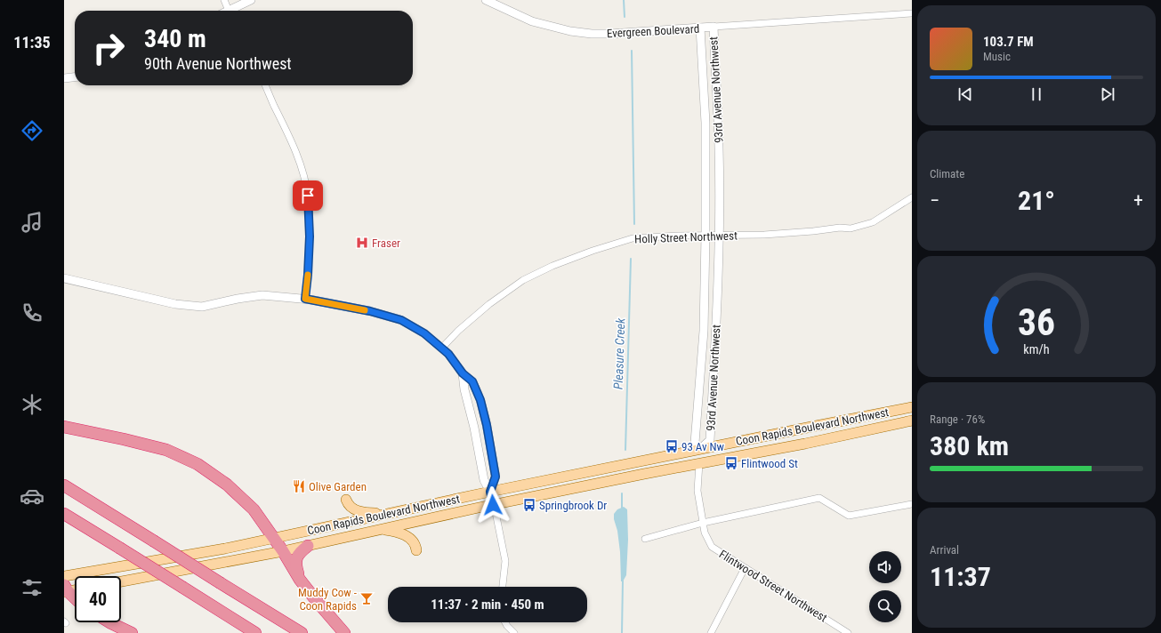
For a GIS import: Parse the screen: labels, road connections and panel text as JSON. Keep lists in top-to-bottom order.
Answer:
{
  "streets": {
    "main road": ["Coon Rapids Boulevard Northwest"],
    "street": [
      "Evergreen Boulevard",
      "93rd Avenue Northwest",
      "Holly Street Northwest",
      "Flintwood Street Northwest"
    ]
  },
  "crossings": [
    ["Evergreen Boulevard", "93rd Avenue Northwest"],
    ["93rd Avenue Northwest", "Holly Street Northwest"],
    ["93rd Avenue Northwest", "Coon Rapids Boulevard Northwest"],
    ["93rd Avenue Northwest", "Flintwood Street Northwest"],
    ["Coon Rapids Boulevard Northwest", "Flintwood Street Northwest"]
  ],
  "water": ["Pleasure Creek"],
  "places": {
    "hospital": ["Fraser"],
    "bus stop": ["93 Av Nw", "Flintwood St", "Springbrook Dr"],
    "restaurant": ["Olive Garden"],
    "bar": ["Muddy Cow - Coon Rapids"]
  },
  "page": {
    "tabs": "11:35",
    "turn": ["340 m", "90th Avenue Northwest"],
    "song": ["103.7 FM", "Music"],
    "tile": [
      "Climate",
      ["Range · 76%", "380 km"],
      ["Arrival", "11:37"]
    ],
    "heat": ["−", "21°", "+"],
    "limit": "40",
    "trip": "11:37 · 2 min · 450 m",
    "gauge": ["36", "km/h"]
  }
}
